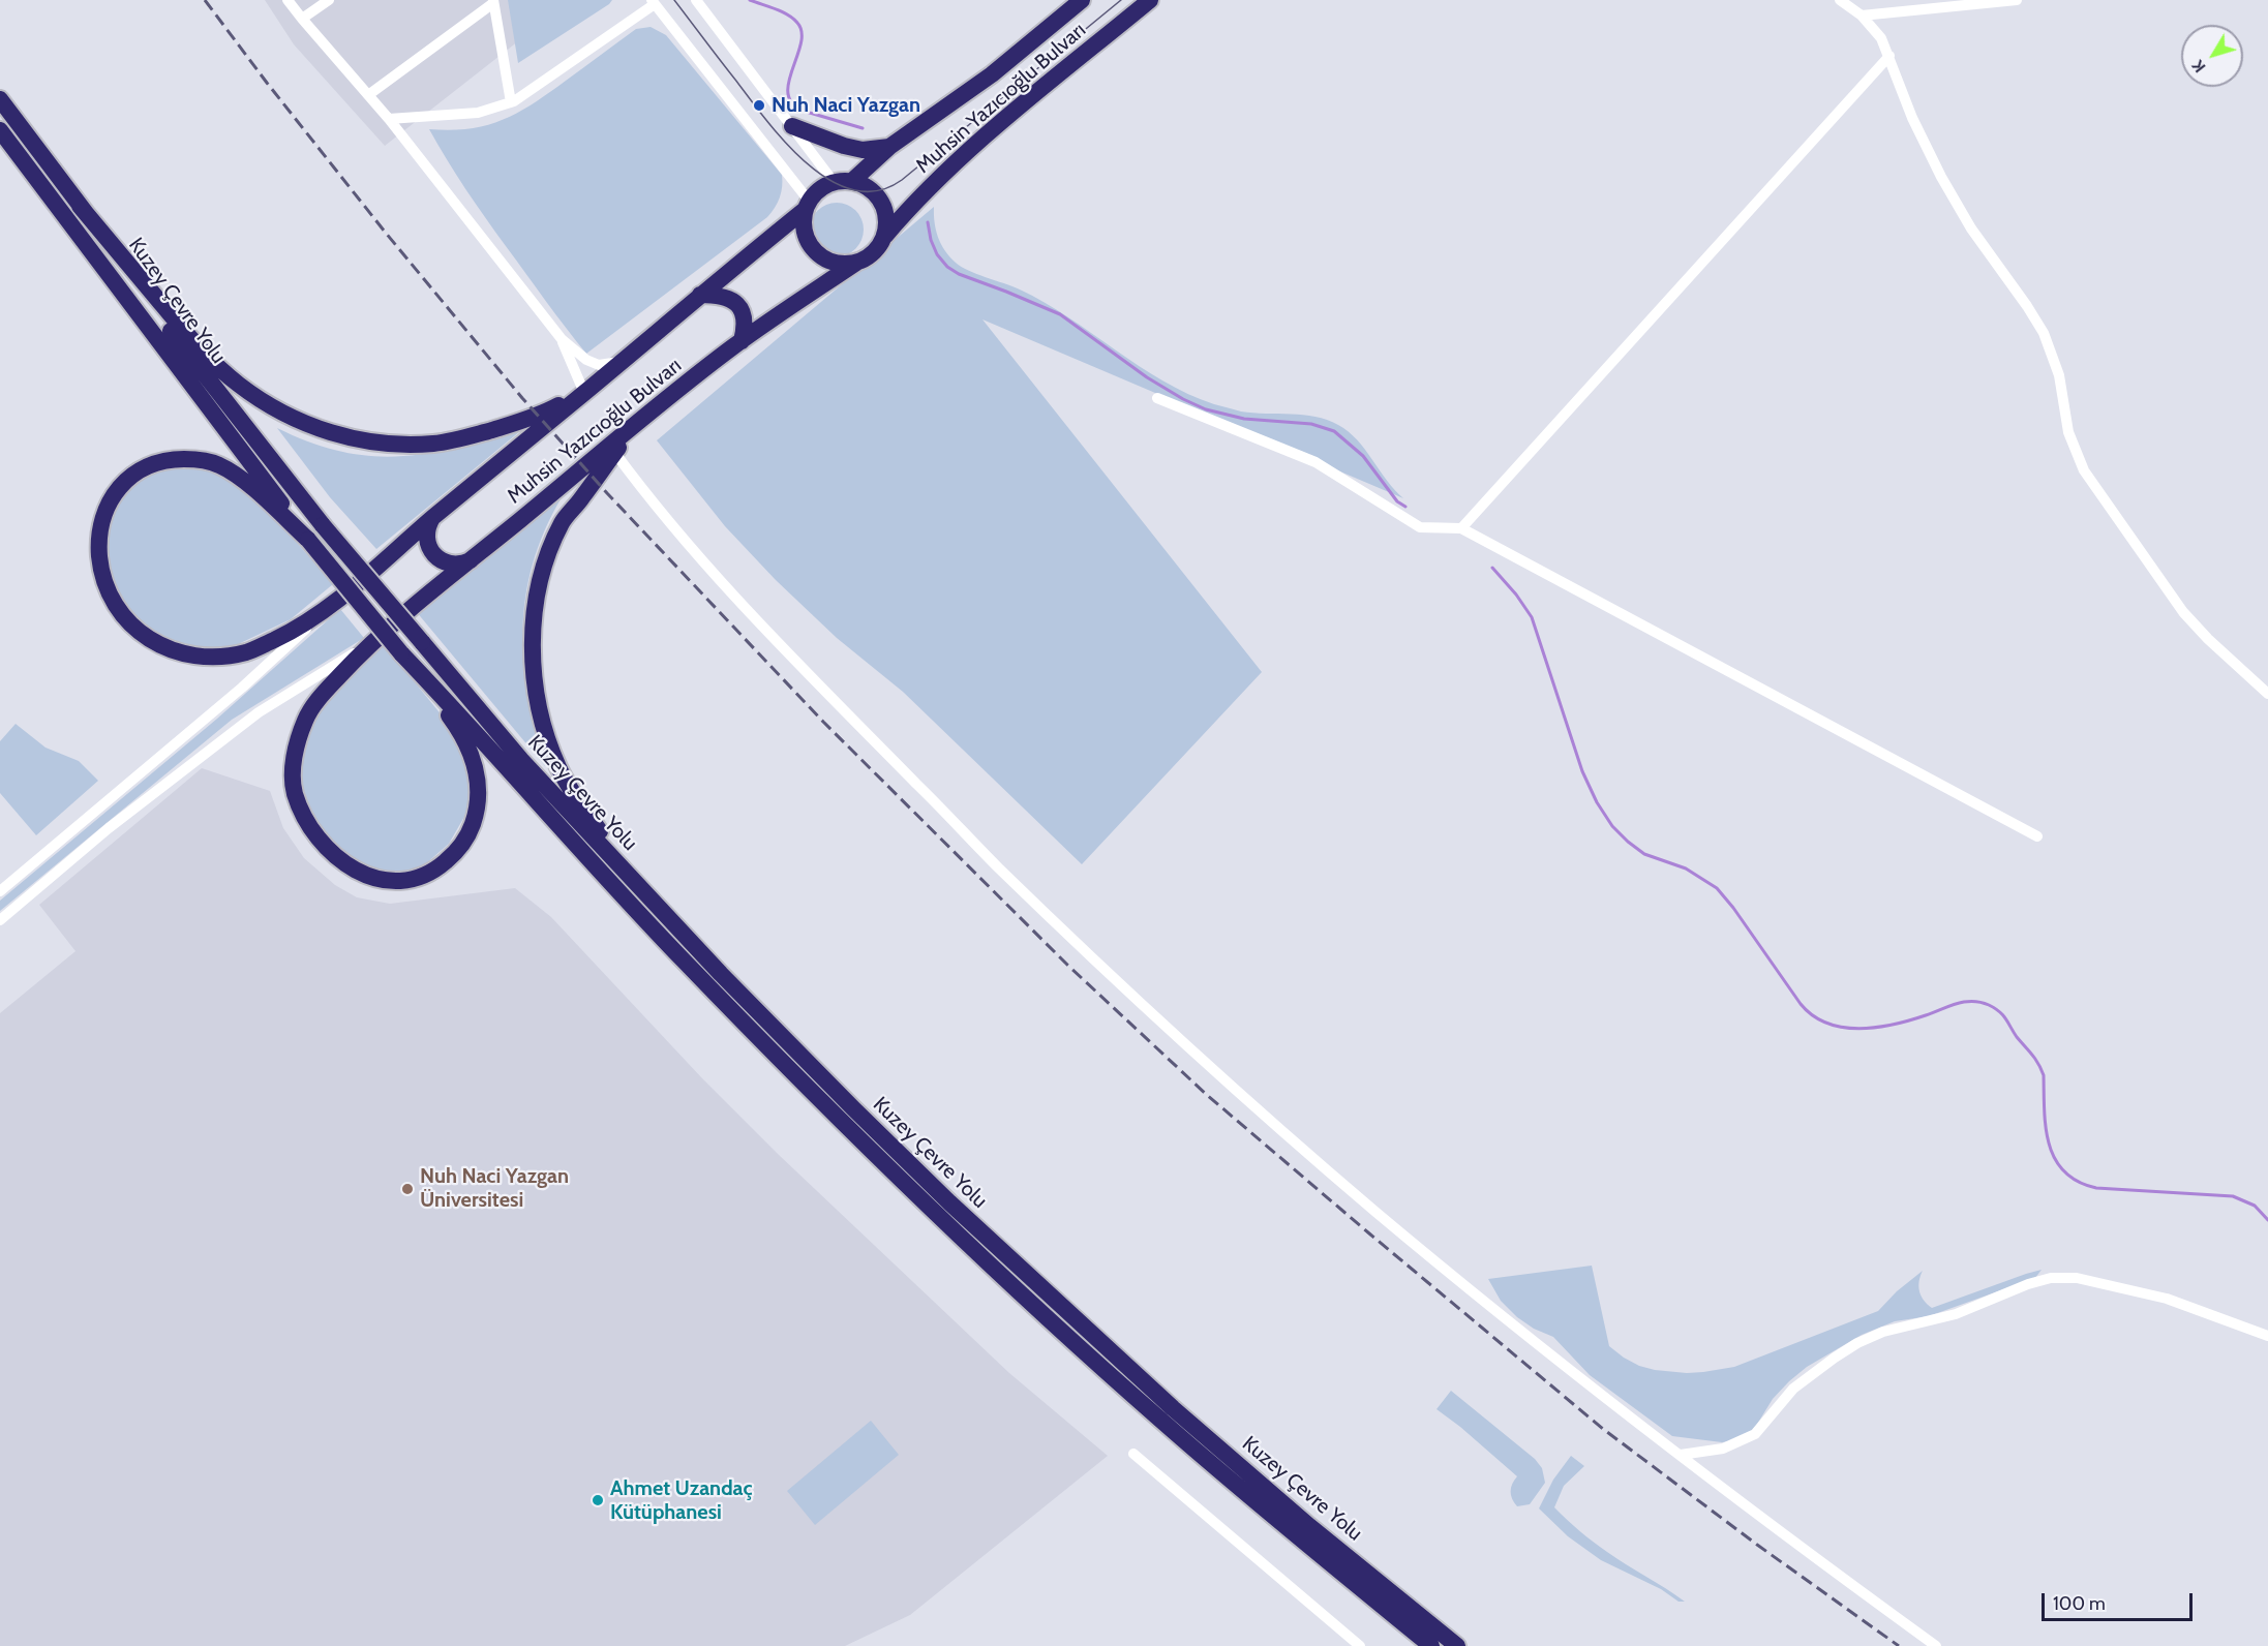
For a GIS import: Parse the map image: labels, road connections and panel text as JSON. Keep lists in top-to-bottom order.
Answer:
{
  "streets": {
    "highway": ["Muhsin Yazıcıoğlu Bulvarı", "Kuzey Çevre Yolu"]
  },
  "crossings": [
    ["Muhsin Yazıcıoğlu Bulvarı", "Kuzey Çevre Yolu"]
  ],
  "places": ["Nuh Naci Yazgan", "Nuh Naci Yazgan Üniversitesi", "Ahmet Uzandaç Kütüphanesi"],
  "scale_bar": "100 m",
  "north": "bottom left"
}
